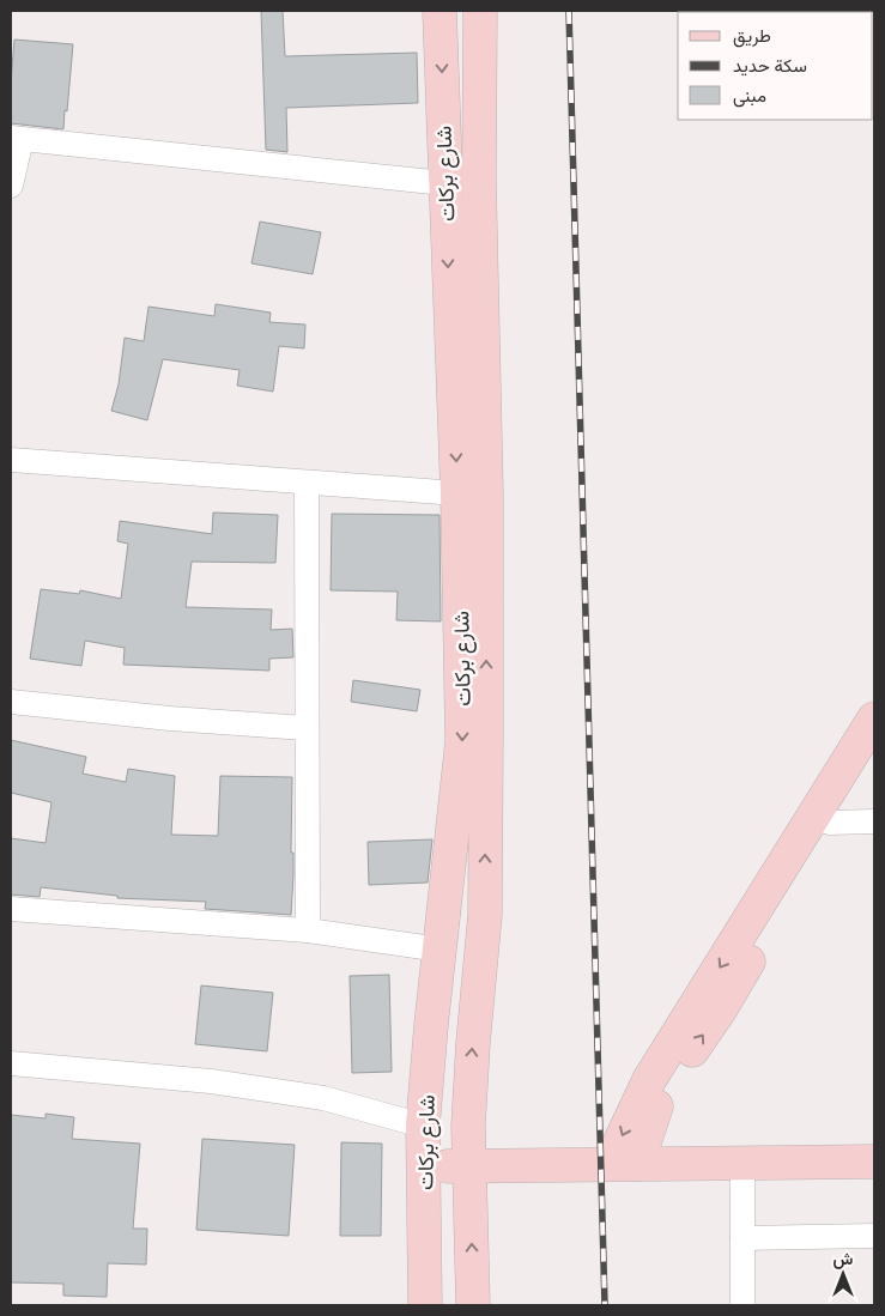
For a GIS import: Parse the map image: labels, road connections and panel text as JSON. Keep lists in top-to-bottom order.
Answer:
{
  "streets": {
    "main road": ["شارع بركات"]
  },
  "legend": ["طريق", "سكة حديد", "مبنى"],
  "north": "top"
}
